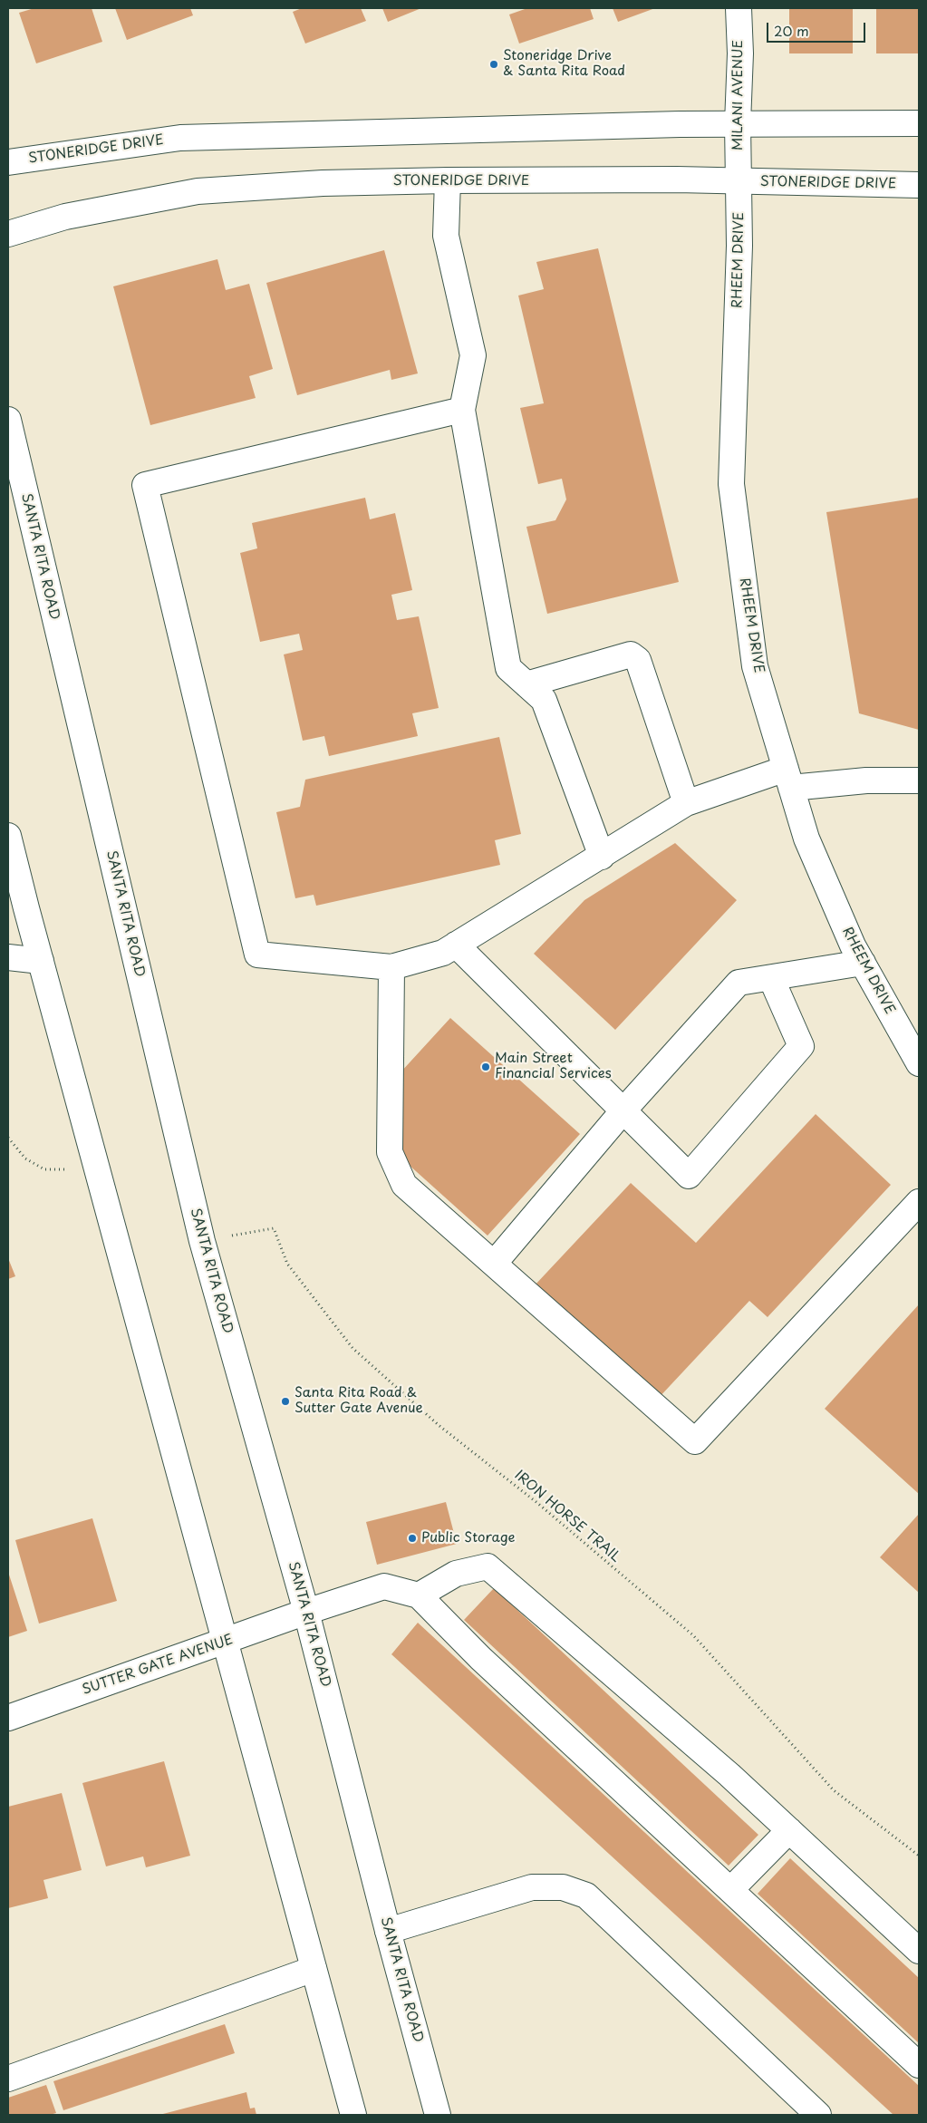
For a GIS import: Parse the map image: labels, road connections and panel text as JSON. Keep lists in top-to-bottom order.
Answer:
{
  "streets": {
    "main road": [
      "MILANI AVENUE",
      "STONERIDGE DRIVE",
      "RHEEM DRIVE",
      "SANTA RITA ROAD",
      "SUTTER GATE AVENUE"
    ],
    "path": ["IRON HORSE TRAIL"]
  },
  "crossings": [
    ["MILANI AVENUE", "STONERIDGE DRIVE"],
    ["MILANI AVENUE", "RHEEM DRIVE"],
    ["STONERIDGE DRIVE", "RHEEM DRIVE"],
    ["SANTA RITA ROAD", "IRON HORSE TRAIL"],
    ["SANTA RITA ROAD", "SUTTER GATE AVENUE"]
  ],
  "places": [
    "Stoneridge Drive & Santa Rita Road",
    "Main Street Financial Services",
    "Santa Rita Road & Sutter Gate Avenue",
    "Public Storage"
  ],
  "scale_bar": "20 m"
}
